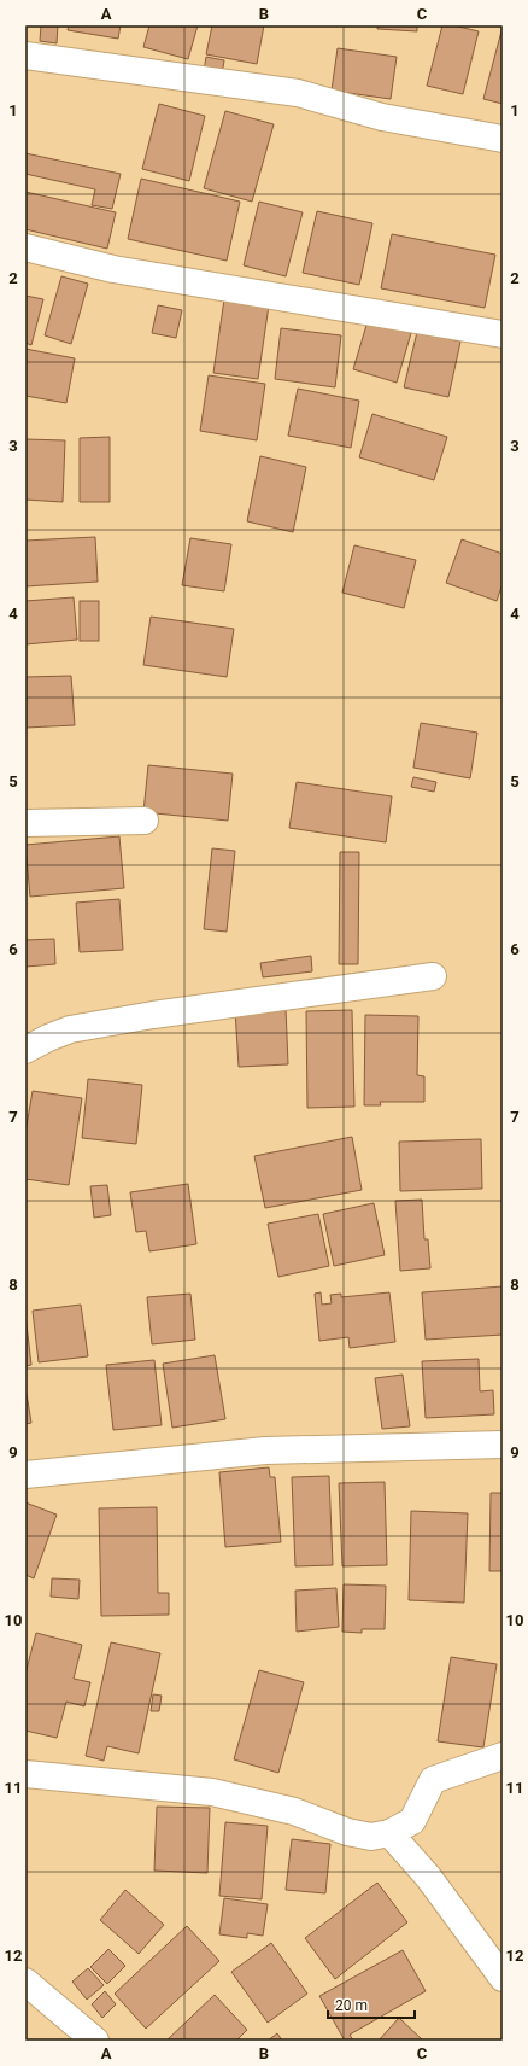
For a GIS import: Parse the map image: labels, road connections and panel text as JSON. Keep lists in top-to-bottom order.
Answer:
{
  "scale_bar": "20 m",
  "grid": {
    "columns": ["A", "B", "C"],
    "rows": [
      "1",
      "2",
      "3",
      "4",
      "5",
      "6",
      "7",
      "8",
      "9",
      "10",
      "11",
      "12"
    ]
  }
}
